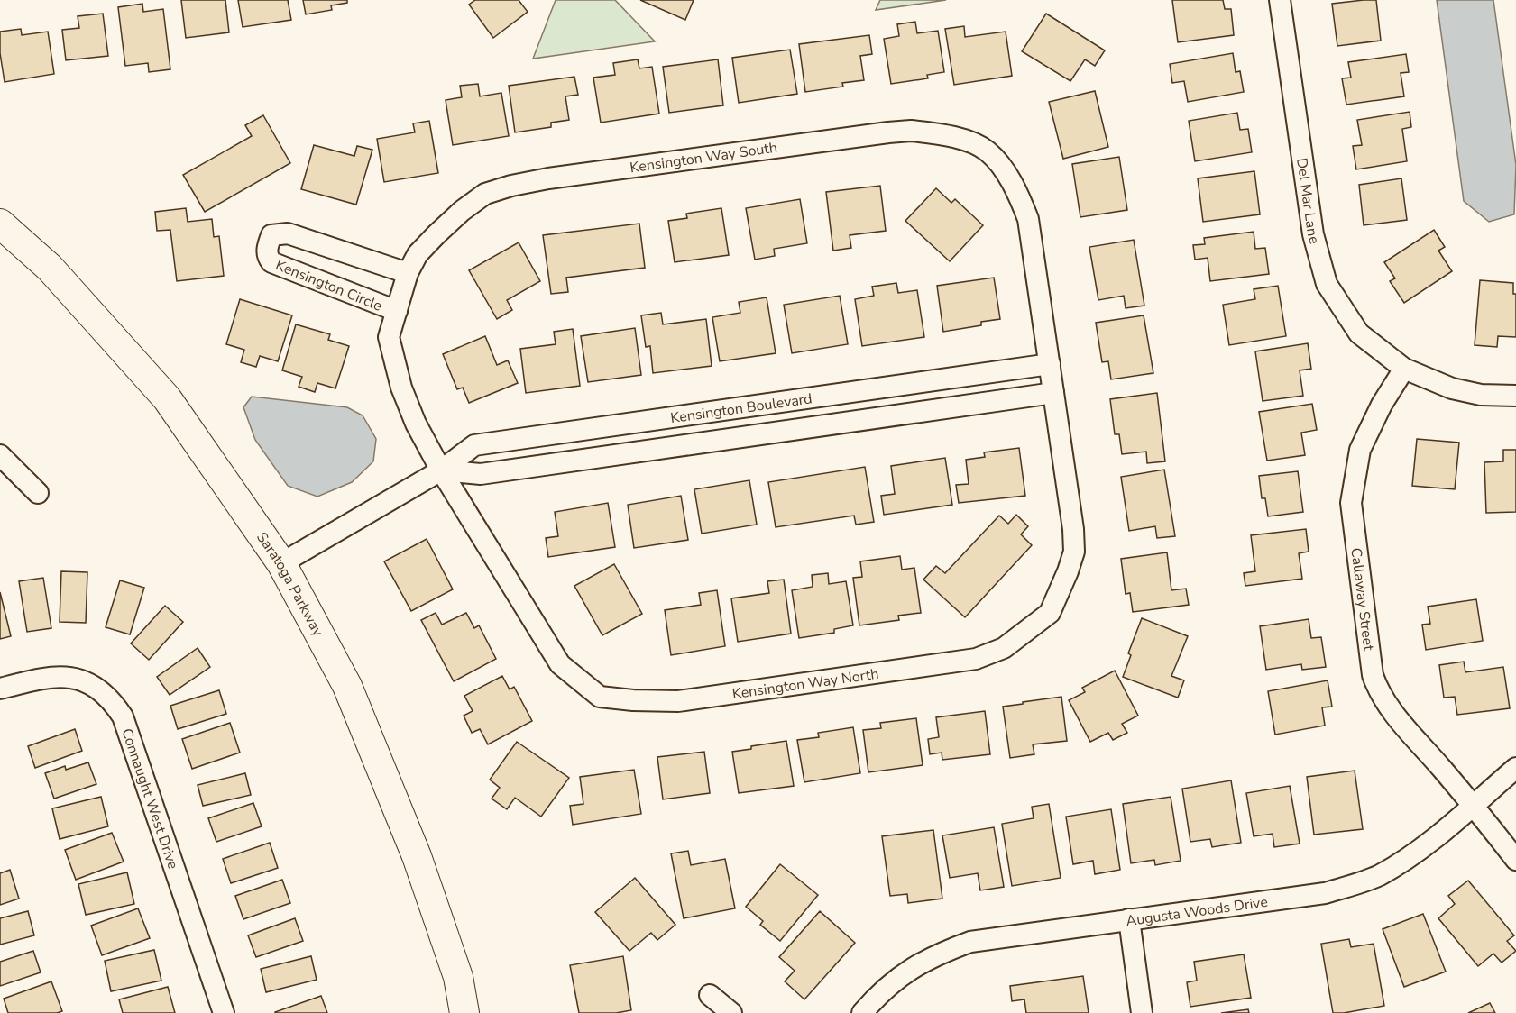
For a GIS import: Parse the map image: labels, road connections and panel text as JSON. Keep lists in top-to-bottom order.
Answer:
{
  "streets": {
    "street": [
      "Kensington Way South",
      "Del Mar Lane",
      "Kensington Circle",
      "Kensington Boulevard",
      "Saratoga Parkway",
      "Callaway Street",
      "Kensington Way North",
      "Connaught West Drive",
      "Augusta Woods Drive"
    ]
  },
  "crossings": [
    ["Kensington Way South", "Kensington Circle"],
    ["Kensington Way South", "Kensington Boulevard"],
    ["Kensington Way South", "Kensington Way North"],
    ["Del Mar Lane", "Callaway Street"],
    ["Kensington Boulevard", "Saratoga Parkway"],
    ["Kensington Boulevard", "Kensington Way North"],
    ["Callaway Street", "Augusta Woods Drive"]
  ]
}
